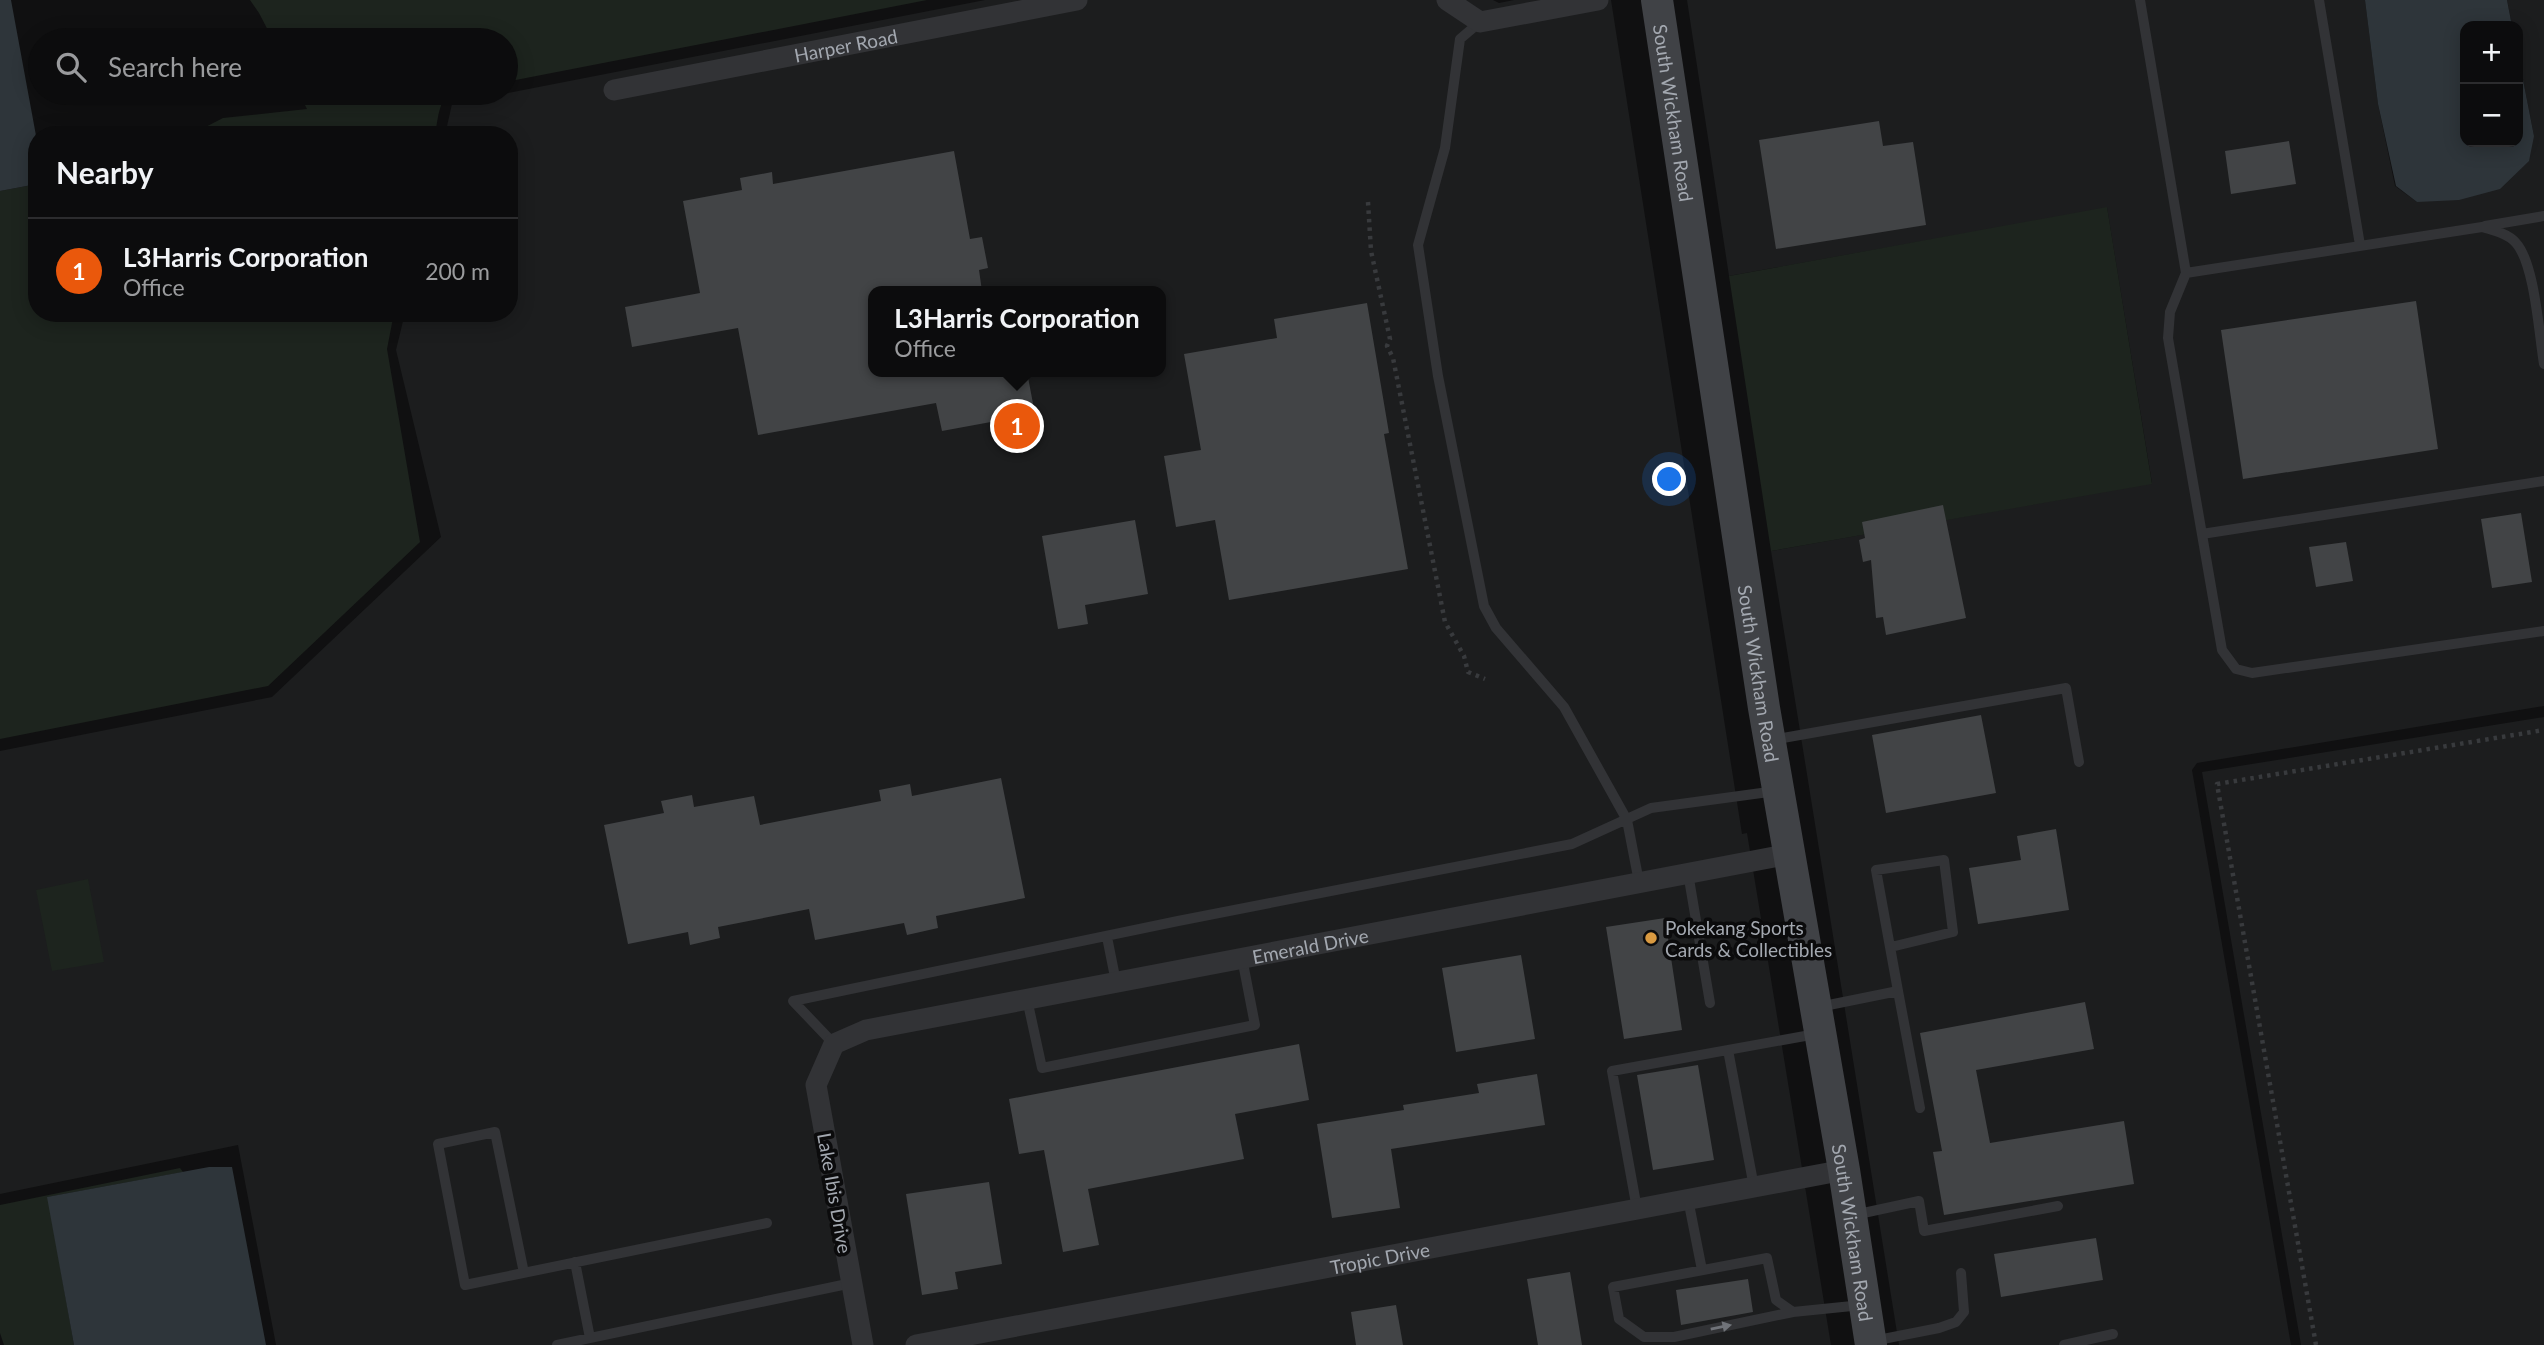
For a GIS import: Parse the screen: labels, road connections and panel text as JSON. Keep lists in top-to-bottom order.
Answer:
{
  "streets": {
    "main road": ["South Wickham Road"],
    "street": [
      "Harper Road",
      "Emerald Drive",
      "Lake Ibis Drive",
      "Tropic Drive"
    ]
  },
  "crossings": [
    ["South Wickham Road", "Emerald Drive"],
    ["South Wickham Road", "Tropic Drive"],
    ["Emerald Drive", "Lake Ibis Drive"]
  ],
  "places": ["Pokekang Sports Cards & Collectibles"],
  "page": {
    "map_buttons": ["+", "−"],
    "search": "Search here",
    "heading": "Nearby",
    "list": [
      {
        "mark": "1",
        "name": "L3Harris Corporation",
        "note": "Office",
        "value": "200 m"
      }
    ],
    "popup": ["L3Harris Corporation", "Office"],
    "pins": "1"
  }
}
